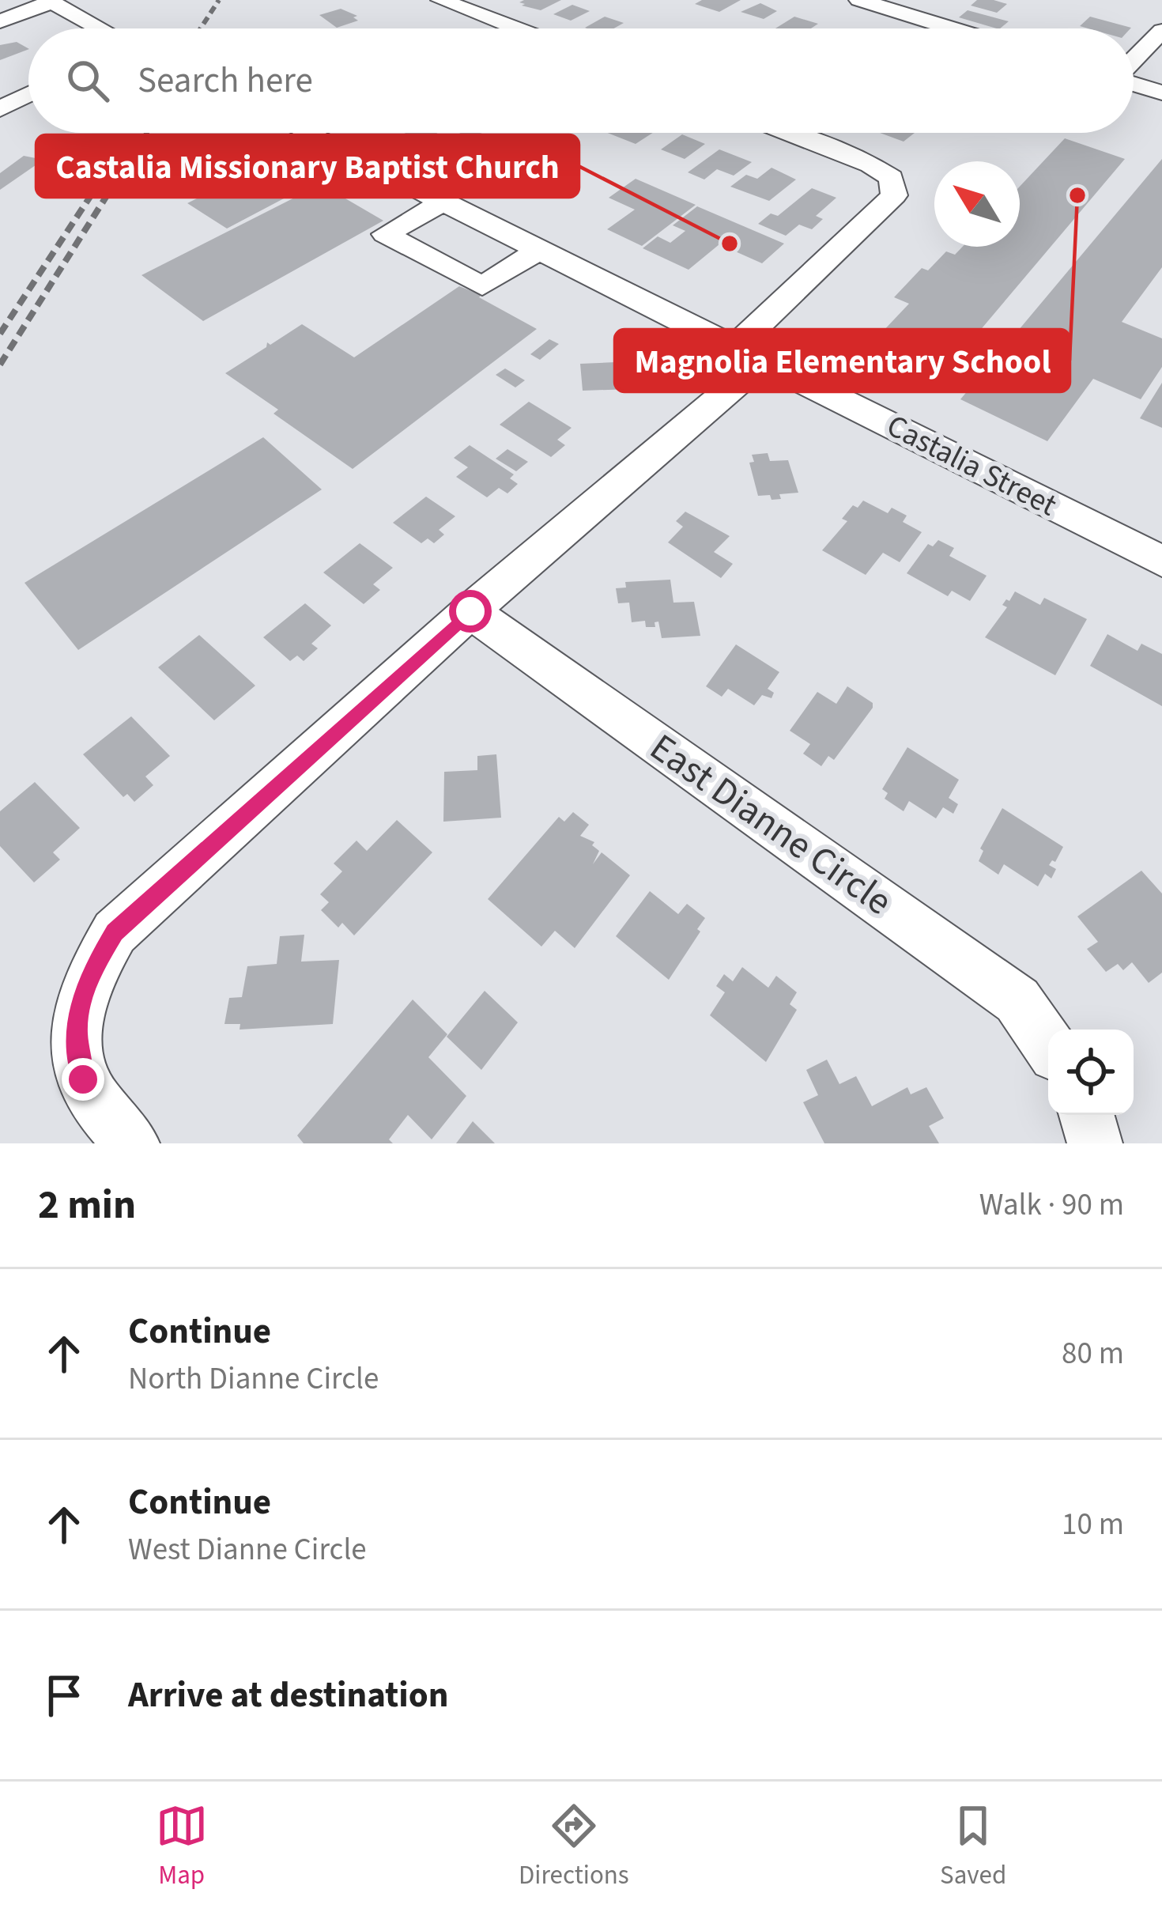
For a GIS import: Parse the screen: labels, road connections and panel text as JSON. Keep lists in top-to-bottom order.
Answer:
{
  "streets": {
    "street": ["Castalia Street", "East Dianne Circle"]
  },
  "places": ["Magnolia Elementary School", "Castalia Missionary Baptist Church"],
  "north": "top left",
  "page": {
    "search": "Search here",
    "heading": ["2 min", "Walk · 90 m"],
    "list": [
      ["Continue", "North Dianne Circle", "80 m"],
      ["Continue", "West Dianne Circle", "10 m"],
      "Arrive at destination"
    ],
    "nav": ["Map", "Directions", "Saved"]
  }
}
